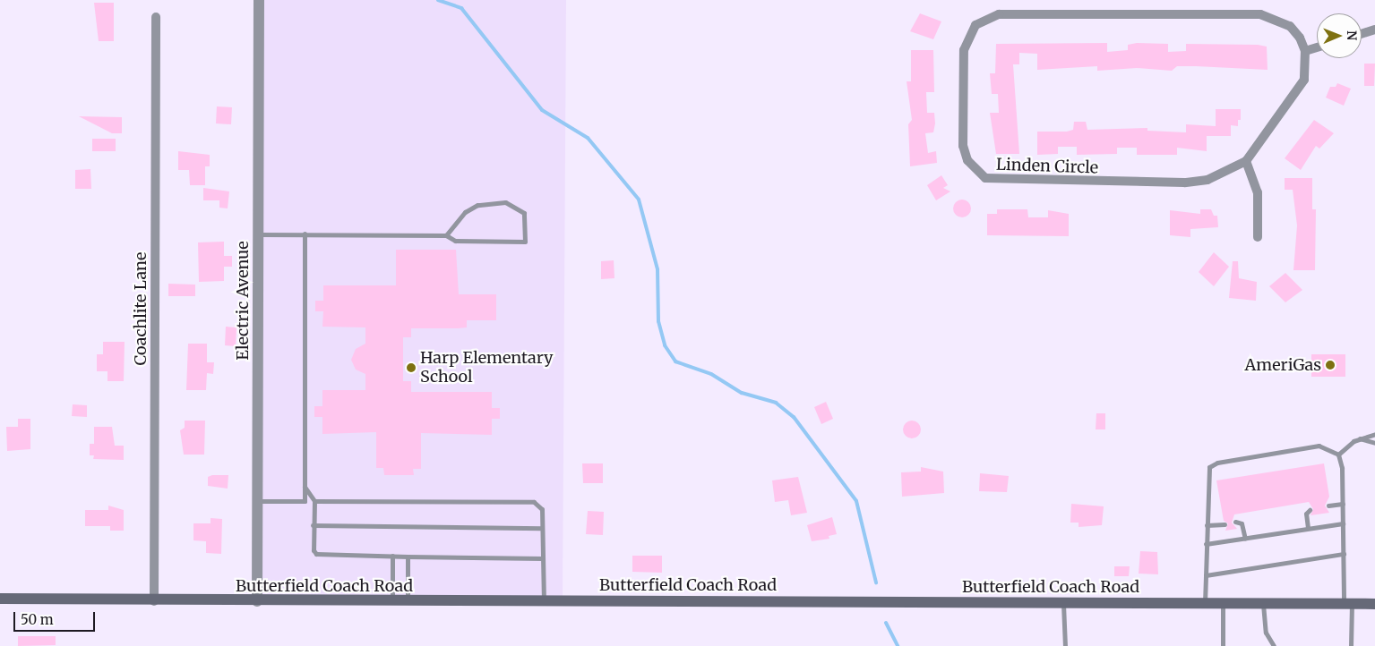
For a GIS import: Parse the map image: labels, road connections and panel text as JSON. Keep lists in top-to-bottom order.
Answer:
{
  "streets": {
    "main road": ["Butterfield Coach Road"],
    "street": ["Linden Circle", "Electric Avenue", "Coachlite Lane"]
  },
  "crossings": [
    ["Electric Avenue", "Butterfield Coach Road"],
    ["Coachlite Lane", "Butterfield Coach Road"]
  ],
  "places": ["AmeriGas", "Harp Elementary School"],
  "scale_bar": "50 m",
  "north": "right"
}
